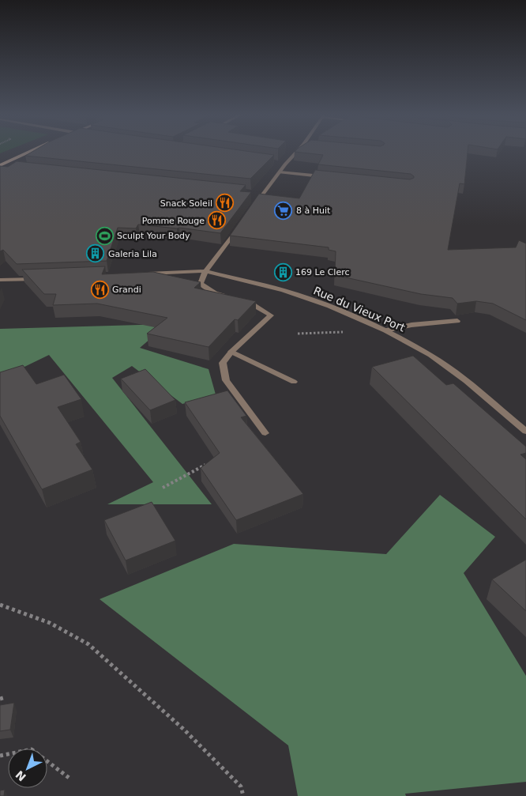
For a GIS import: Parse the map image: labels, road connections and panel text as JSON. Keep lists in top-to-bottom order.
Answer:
{
  "streets": {
    "street": ["Rue du Vieux Port"]
  },
  "places": {
    "restaurant": ["Snack Soleil", "Pomme Rouge", "Grandi"],
    "supermarket": ["8 à Huit"],
    "sports": ["Sculpt Your Body"],
    "building": ["Galeria Lila", "169 Le Clerc"]
  },
  "north": "bottom left"
}
